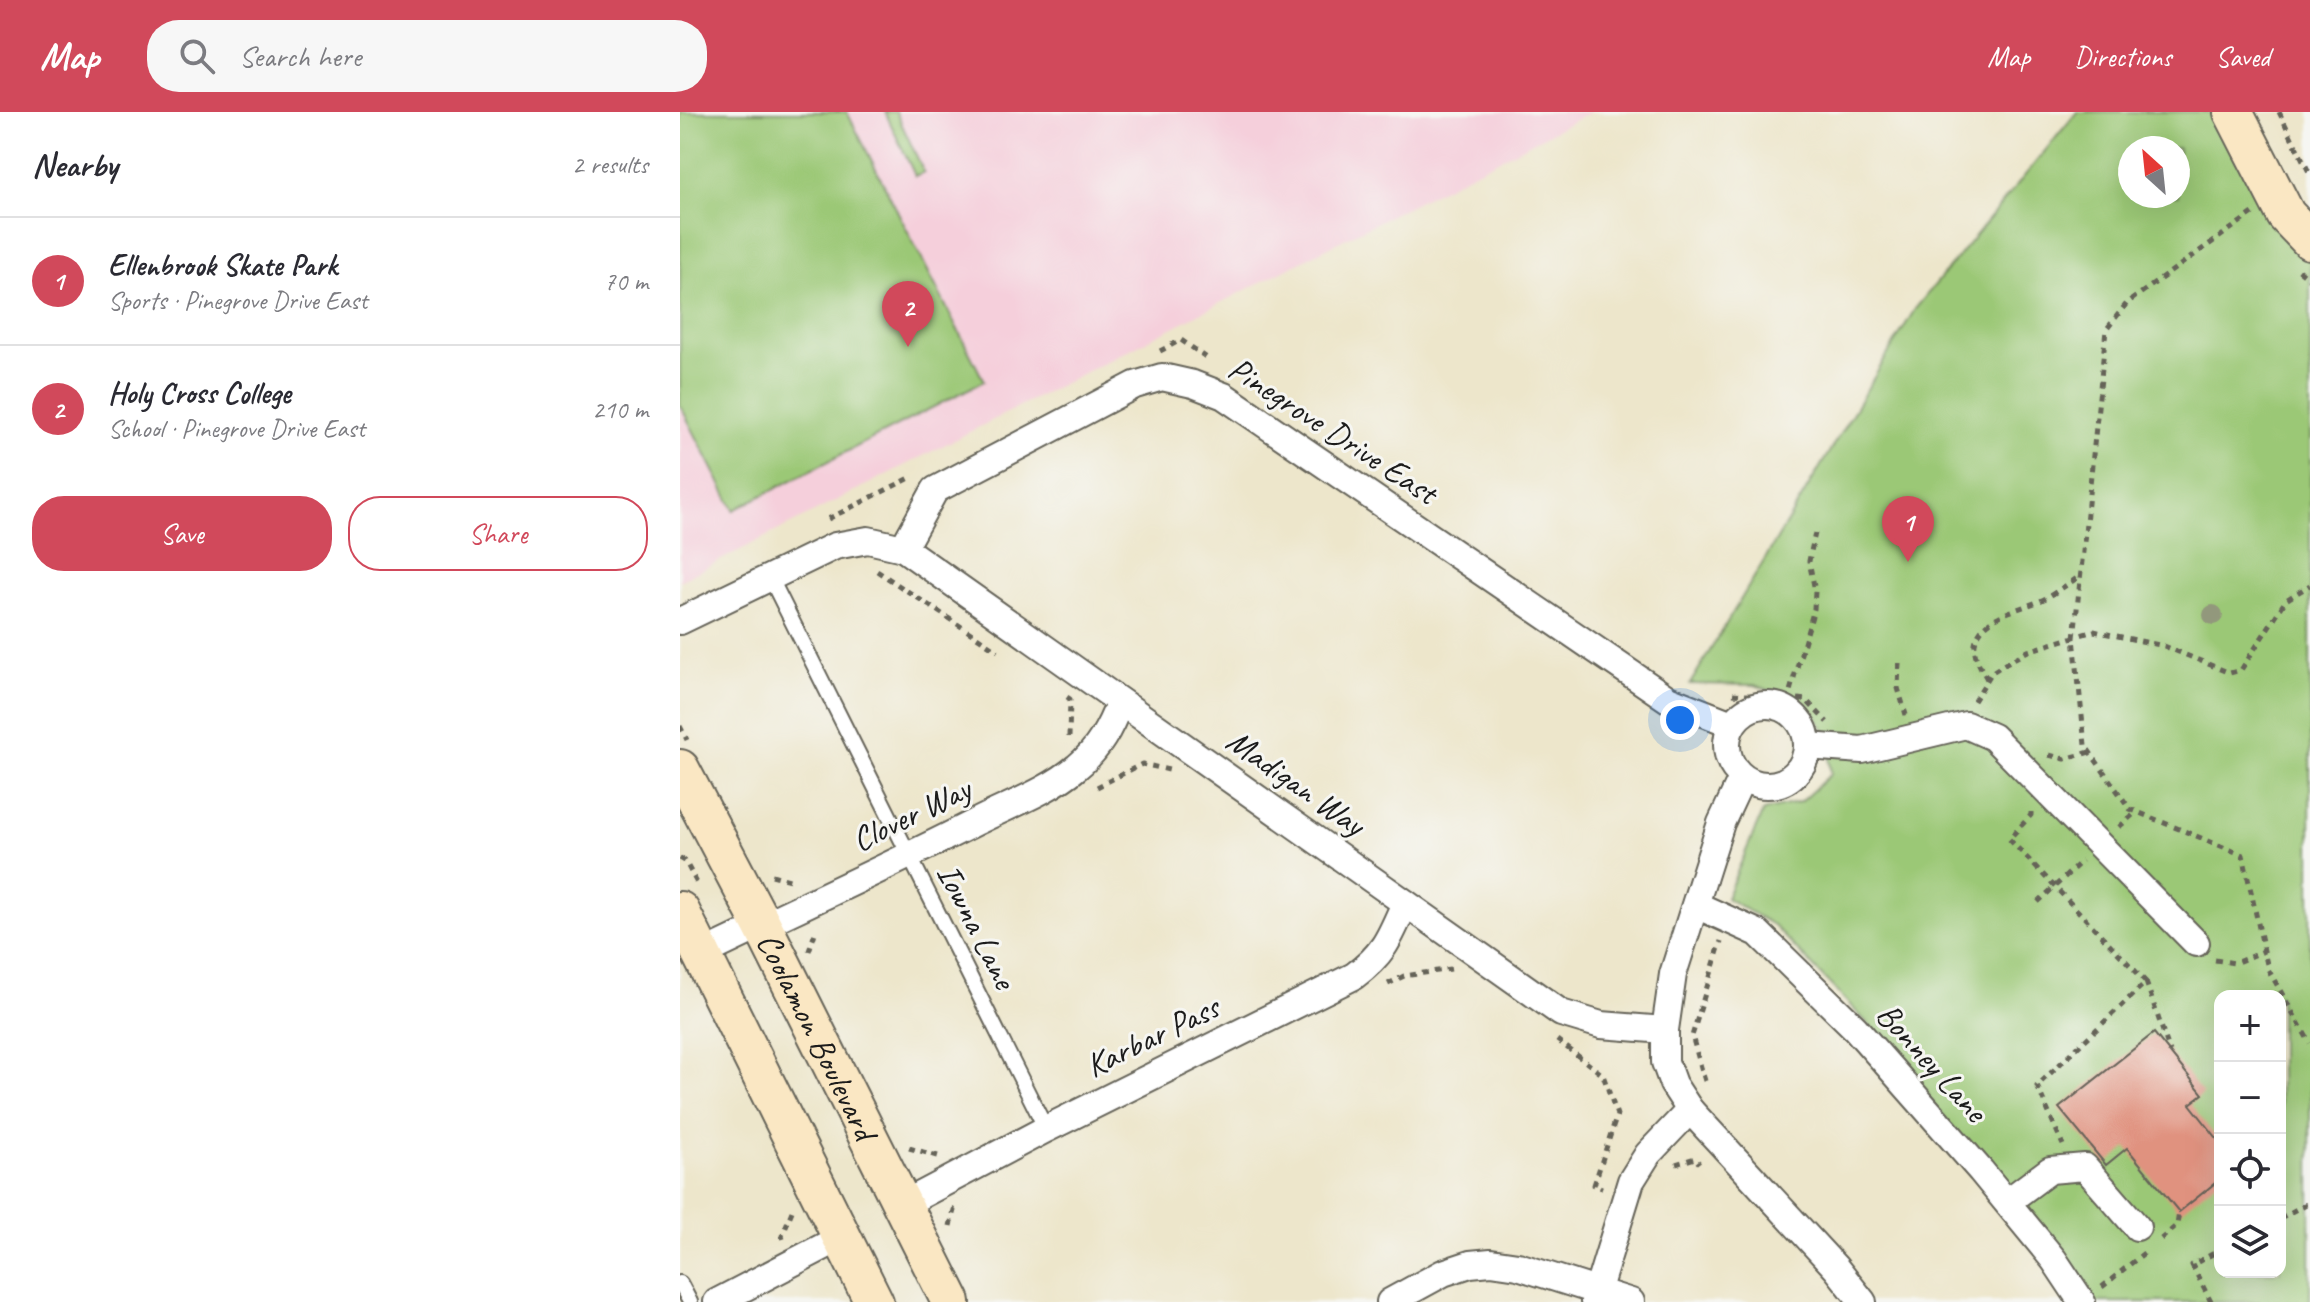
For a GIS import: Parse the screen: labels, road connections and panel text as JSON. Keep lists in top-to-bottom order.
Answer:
{
  "streets": {
    "street": [
      "Pinegrove Drive East",
      "Madigan Way",
      "Clover Way",
      "Coolamon Boulevard",
      "Karbar Pass",
      "Bonney Lane"
    ],
    "lane": ["Iowna Lane"]
  },
  "crossings": [
    ["Pinegrove Drive East", "Madigan Way"],
    ["Madigan Way", "Clover Way"],
    ["Madigan Way", "Karbar Pass"],
    ["Clover Way", "Iowna Lane"],
    ["Clover Way", "Coolamon Boulevard"],
    ["Iowna Lane", "Karbar Pass"],
    ["Coolamon Boulevard", "Karbar Pass"]
  ],
  "north": "top left",
  "page": {
    "header": "Map",
    "search": "Search here",
    "nav": ["Map", "Directions", "Saved"],
    "heading": ["Nearby", "2 results"],
    "list": [
      {
        "mark": "1",
        "name": "Ellenbrook Skate Park",
        "note": "Sports · Pinegrove Drive East",
        "value": "70 m"
      },
      {
        "mark": "2",
        "name": "Holy Cross College",
        "note": "School · Pinegrove Drive East",
        "value": "210 m"
      }
    ],
    "pins": ["2", "1"],
    "buttons": ["Save", "Share"],
    "map_buttons": ["+", "−"]
  }
}
